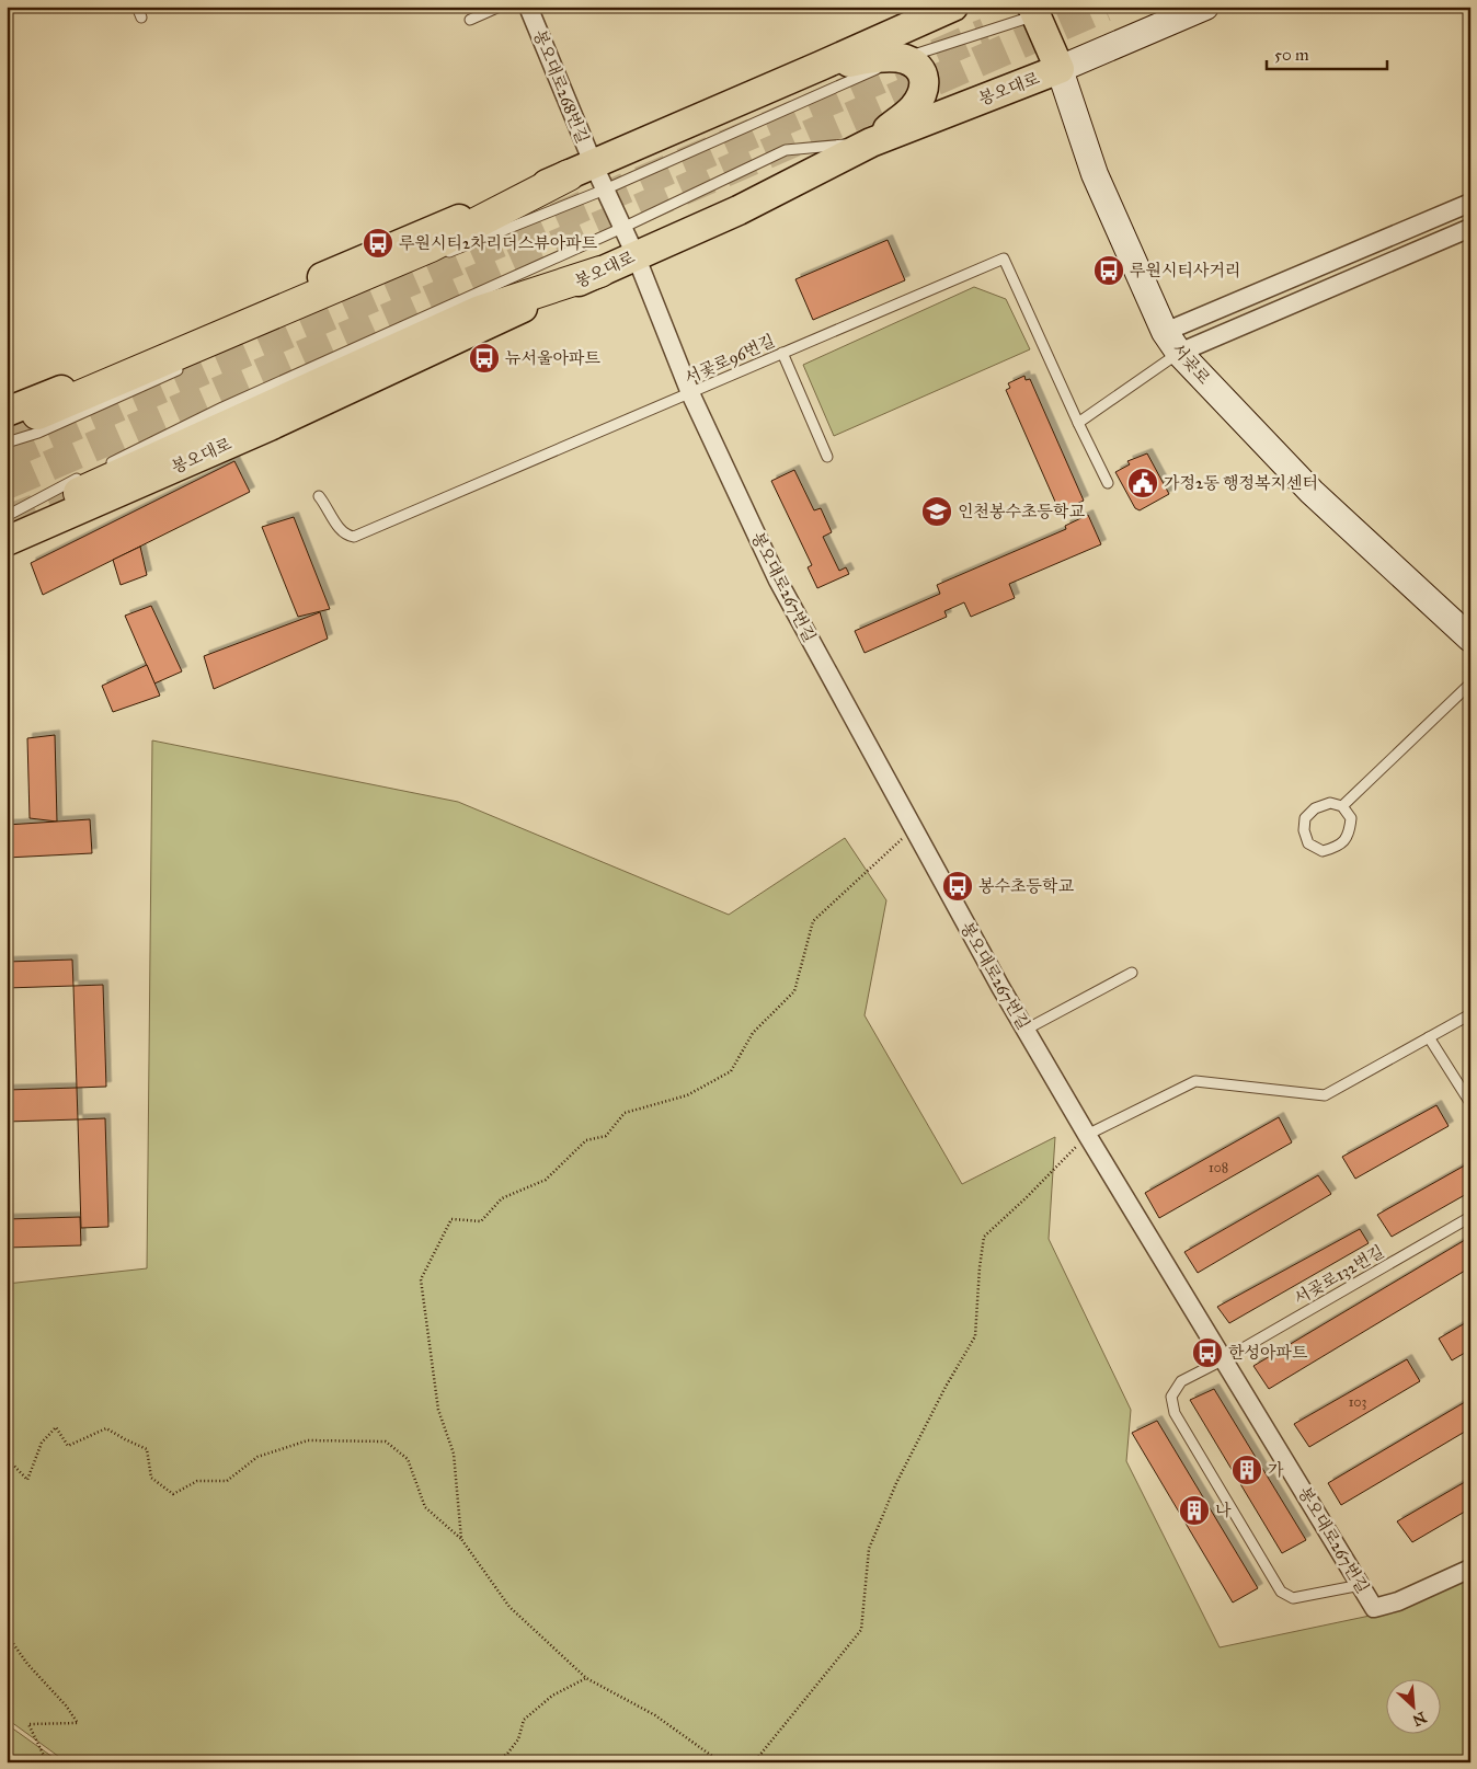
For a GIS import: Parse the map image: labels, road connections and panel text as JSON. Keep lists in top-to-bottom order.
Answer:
{
  "streets": {
    "main road": ["봉오대로", "서곶로"],
    "street": ["봉오대로268번길", "봉오대로267번길"],
    "lane": ["서곷로96번길", "서곶로132번길"]
  },
  "crossings": [
    ["봉오대로268번길", "봉오대로267번길"],
    ["봉오대로", "서곶로"],
    ["봉오대로", "봉오대로267번길"],
    ["서곷로96번길", "봉오대로267번길"],
    ["봉오대로267번길", "서곶로132번길"]
  ],
  "places": {
    "bus stop": [
      "루원시티2차리더스뷰아파트",
      "루원시티사거리",
      "뉴서울아파트",
      "봉수초등학교",
      "한성아파트"
    ],
    "public building": ["가정2동 행정복지센터"],
    "school or university": ["인천봉수초등학교"],
    "building": ["가", "나"]
  },
  "house_numbers": ["108", "103"],
  "scale_bar": "50 m",
  "north": "bottom right"
}
